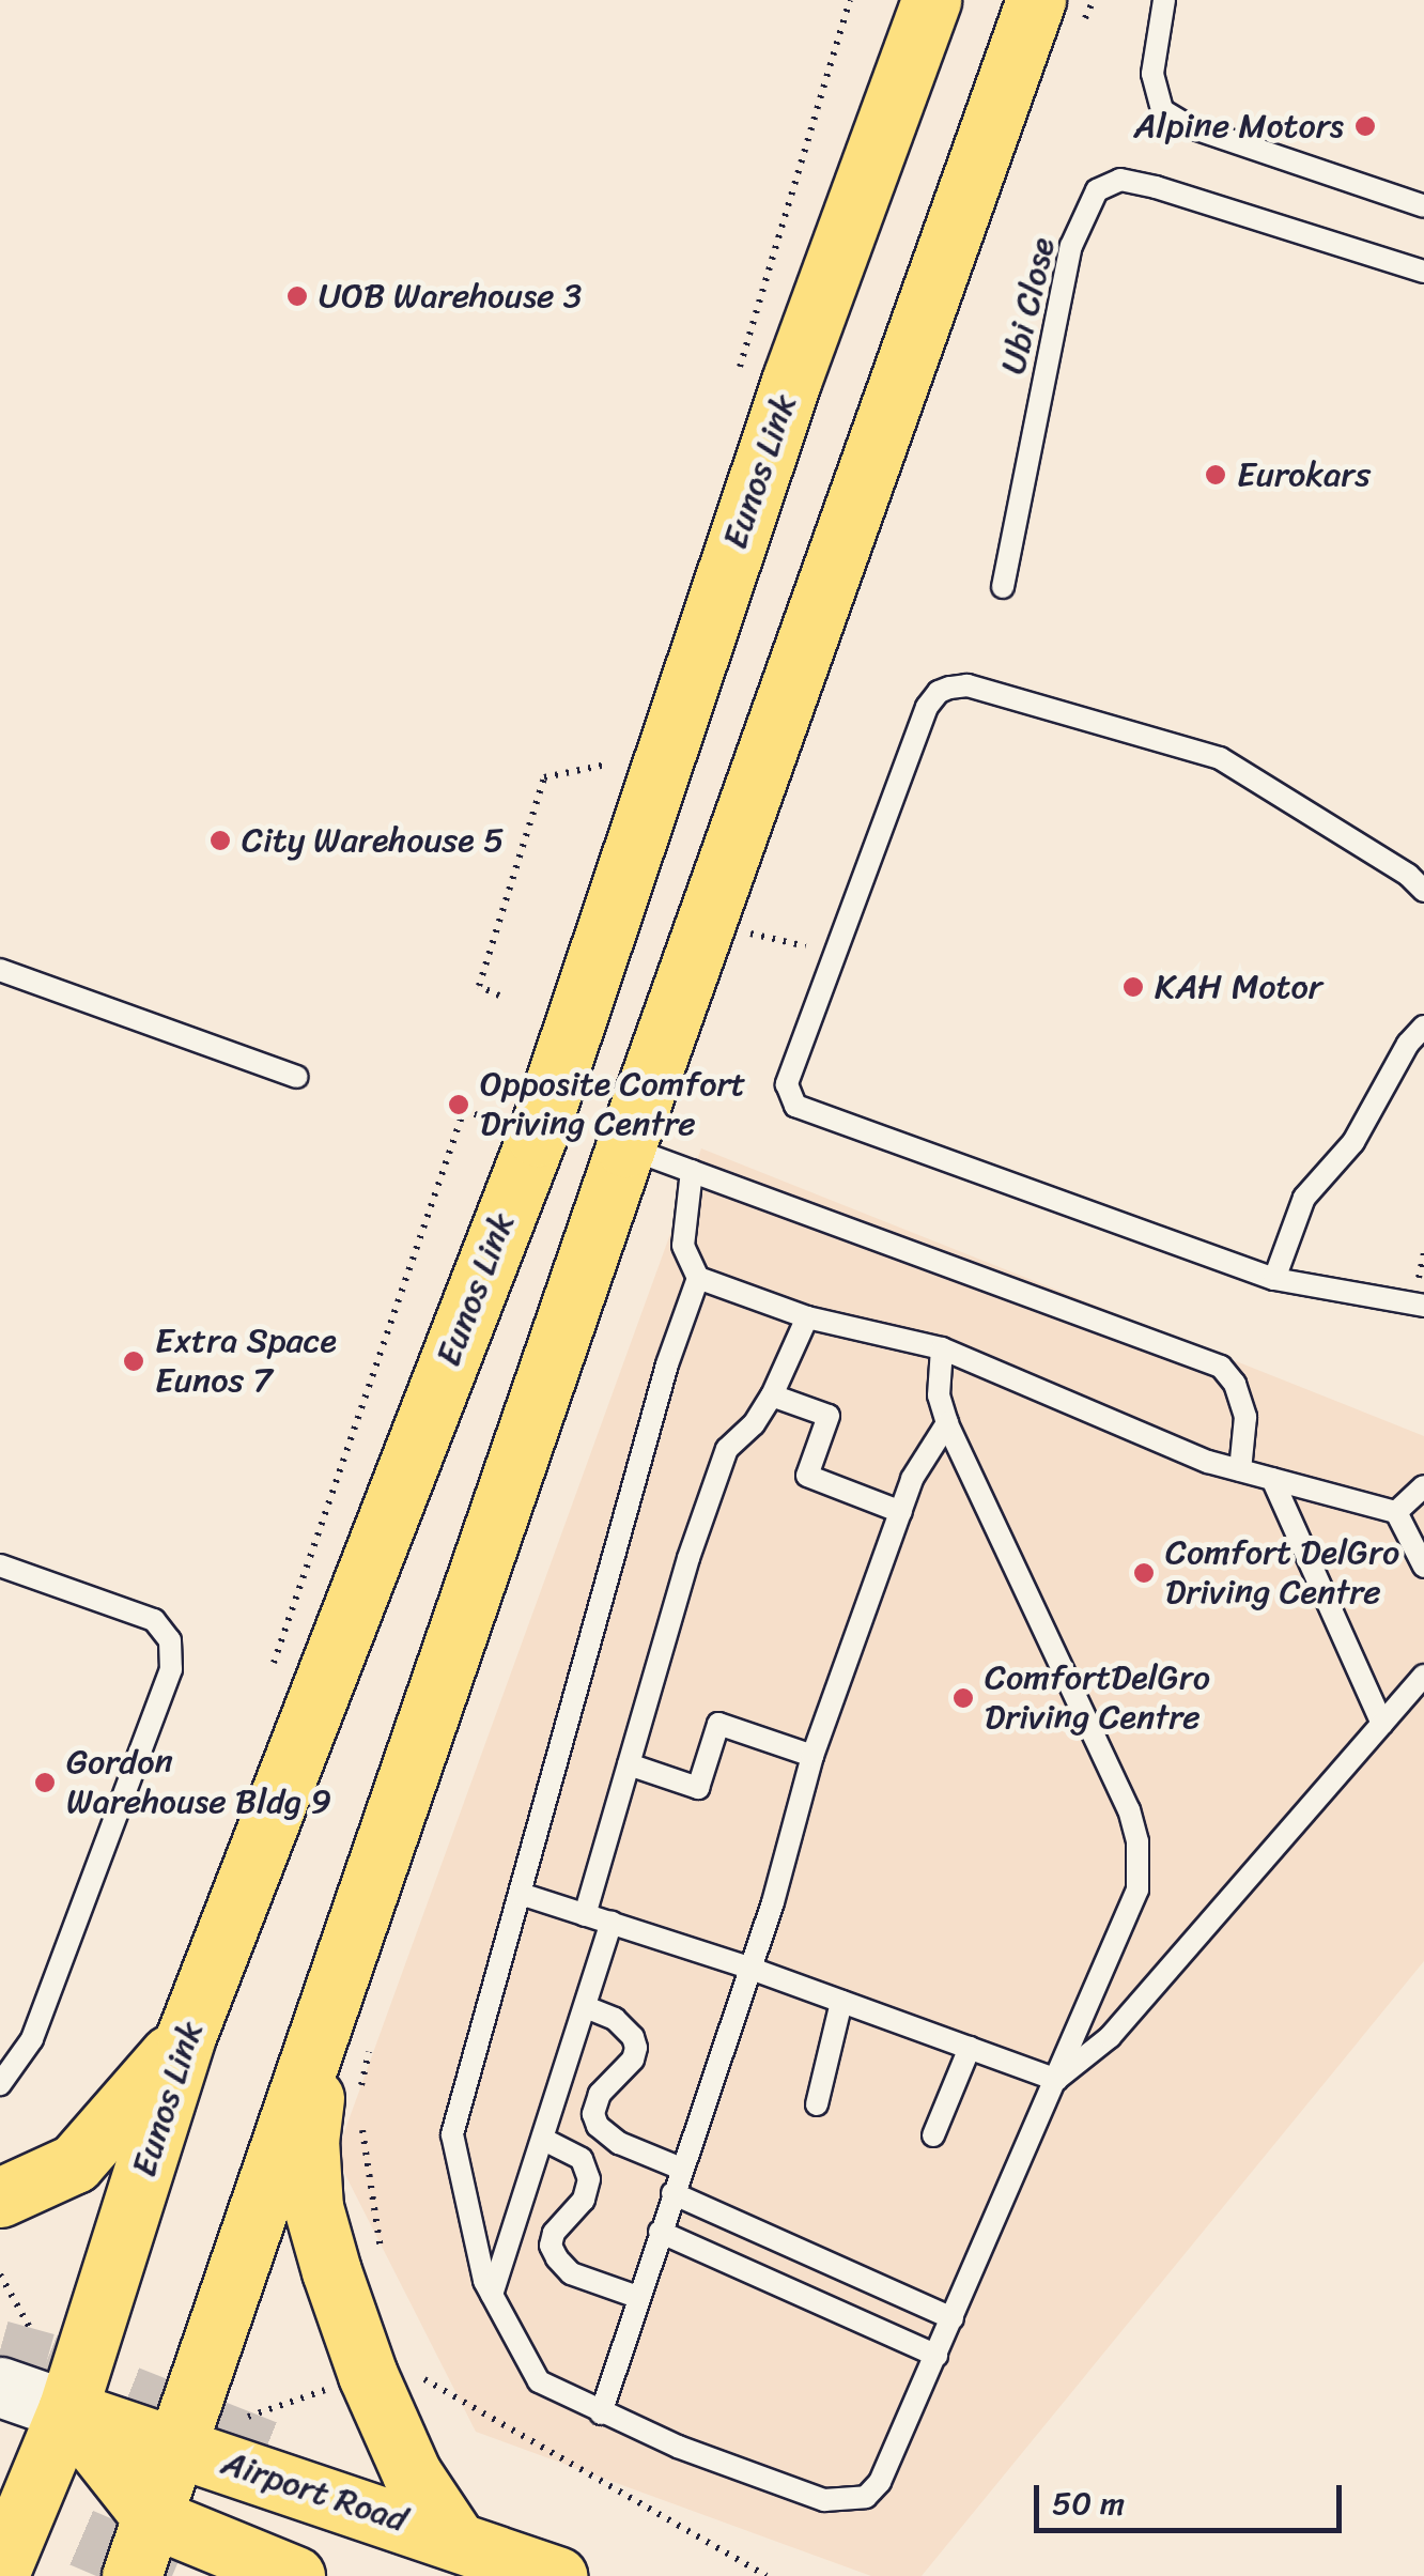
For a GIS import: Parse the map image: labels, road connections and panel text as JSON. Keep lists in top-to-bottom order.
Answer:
{
  "streets": {
    "main road": ["Eunos Link", "Airport Road"],
    "lane": ["Ubi Close"]
  },
  "crossings": [
    ["Eunos Link", "Airport Road"]
  ],
  "places": [
    "Alpine Motors",
    "UOB Warehouse 3",
    "Eurokars",
    "City Warehouse 5",
    "KAH Motor",
    "Opposite Comfort Driving Centre",
    "Extra Space Eunos 7",
    "Comfort DelGro Driving Centre",
    "ComfortDelGro Driving Centre",
    "Gordon Warehouse Bldg 9"
  ],
  "scale_bar": "50 m"
}
